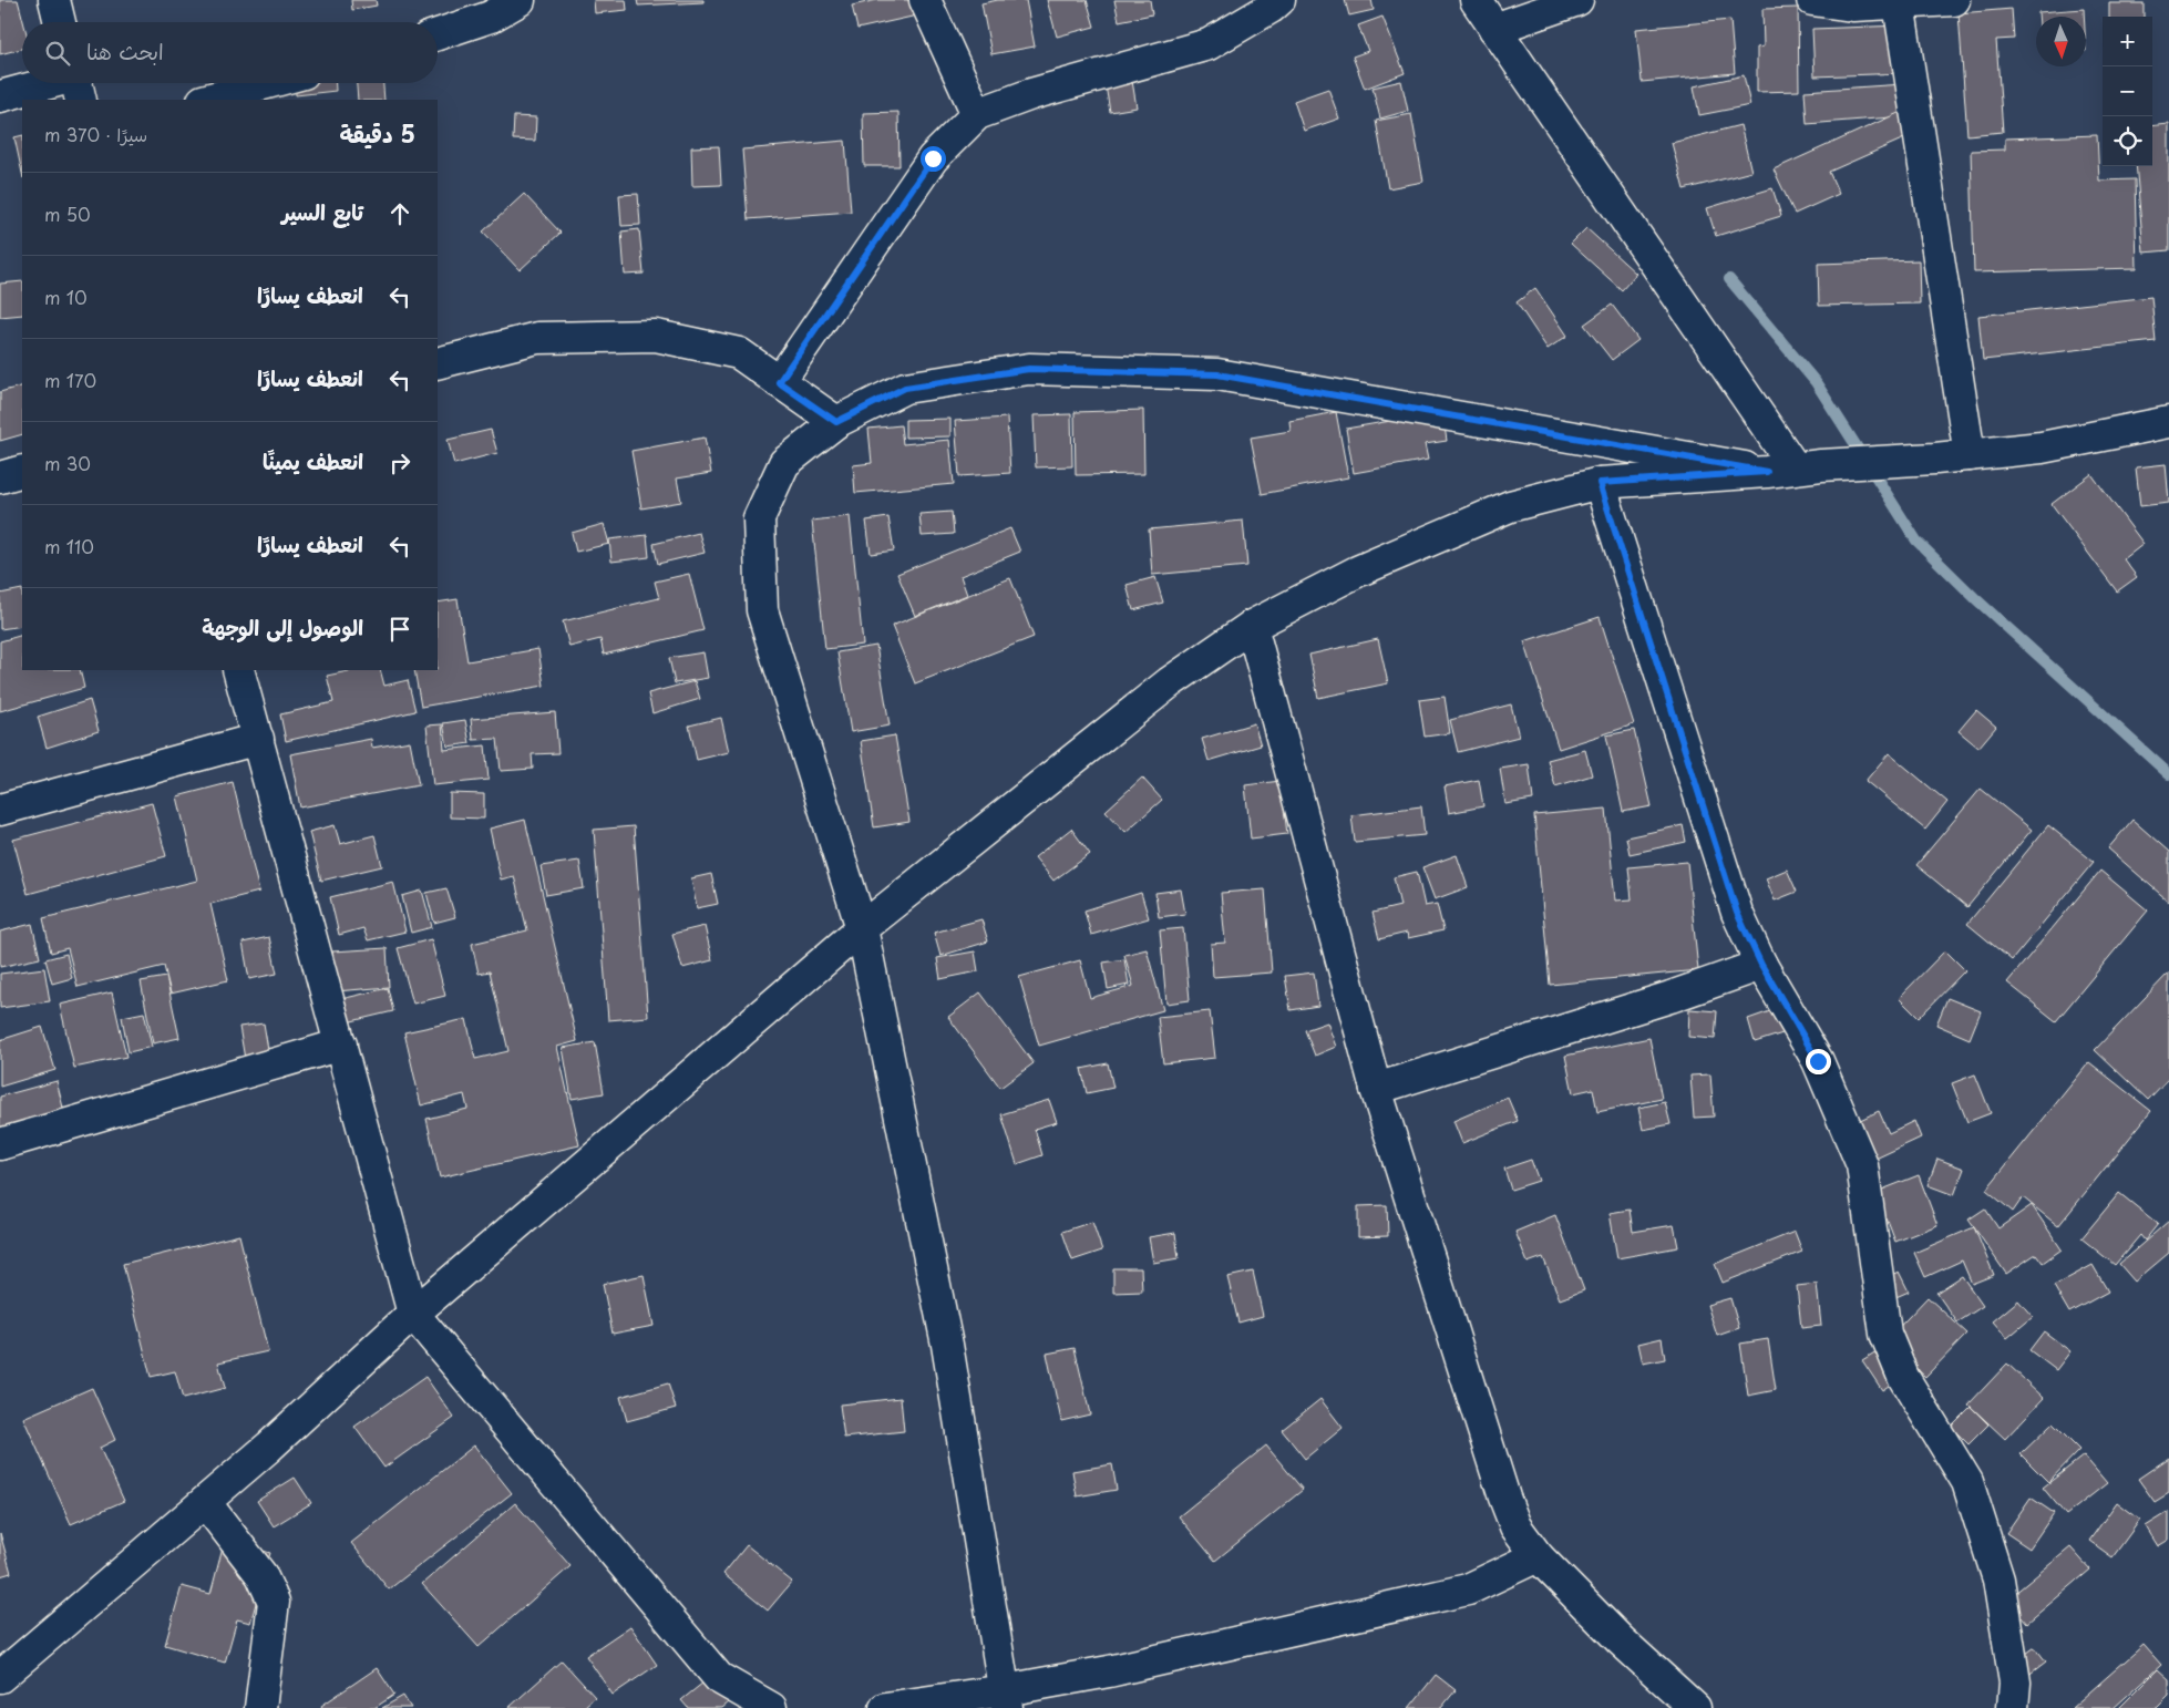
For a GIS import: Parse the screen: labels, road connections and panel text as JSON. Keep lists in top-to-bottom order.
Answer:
{
  "north": "bottom",
  "page": {
    "map_buttons": ["+", "−"],
    "search": "ابحث هنا",
    "heading": ["5 دقيقة", "سيرًا · 370 m"],
    "list": [
      ["تابع السير", "50 m"],
      ["انعطف يسارًا", "10 m"],
      ["انعطف يسارًا", "170 m"],
      ["انعطف يمينًا", "30 m"],
      ["انعطف يسارًا", "110 m"],
      "الوصول إلى الوجهة"
    ]
  }
}
